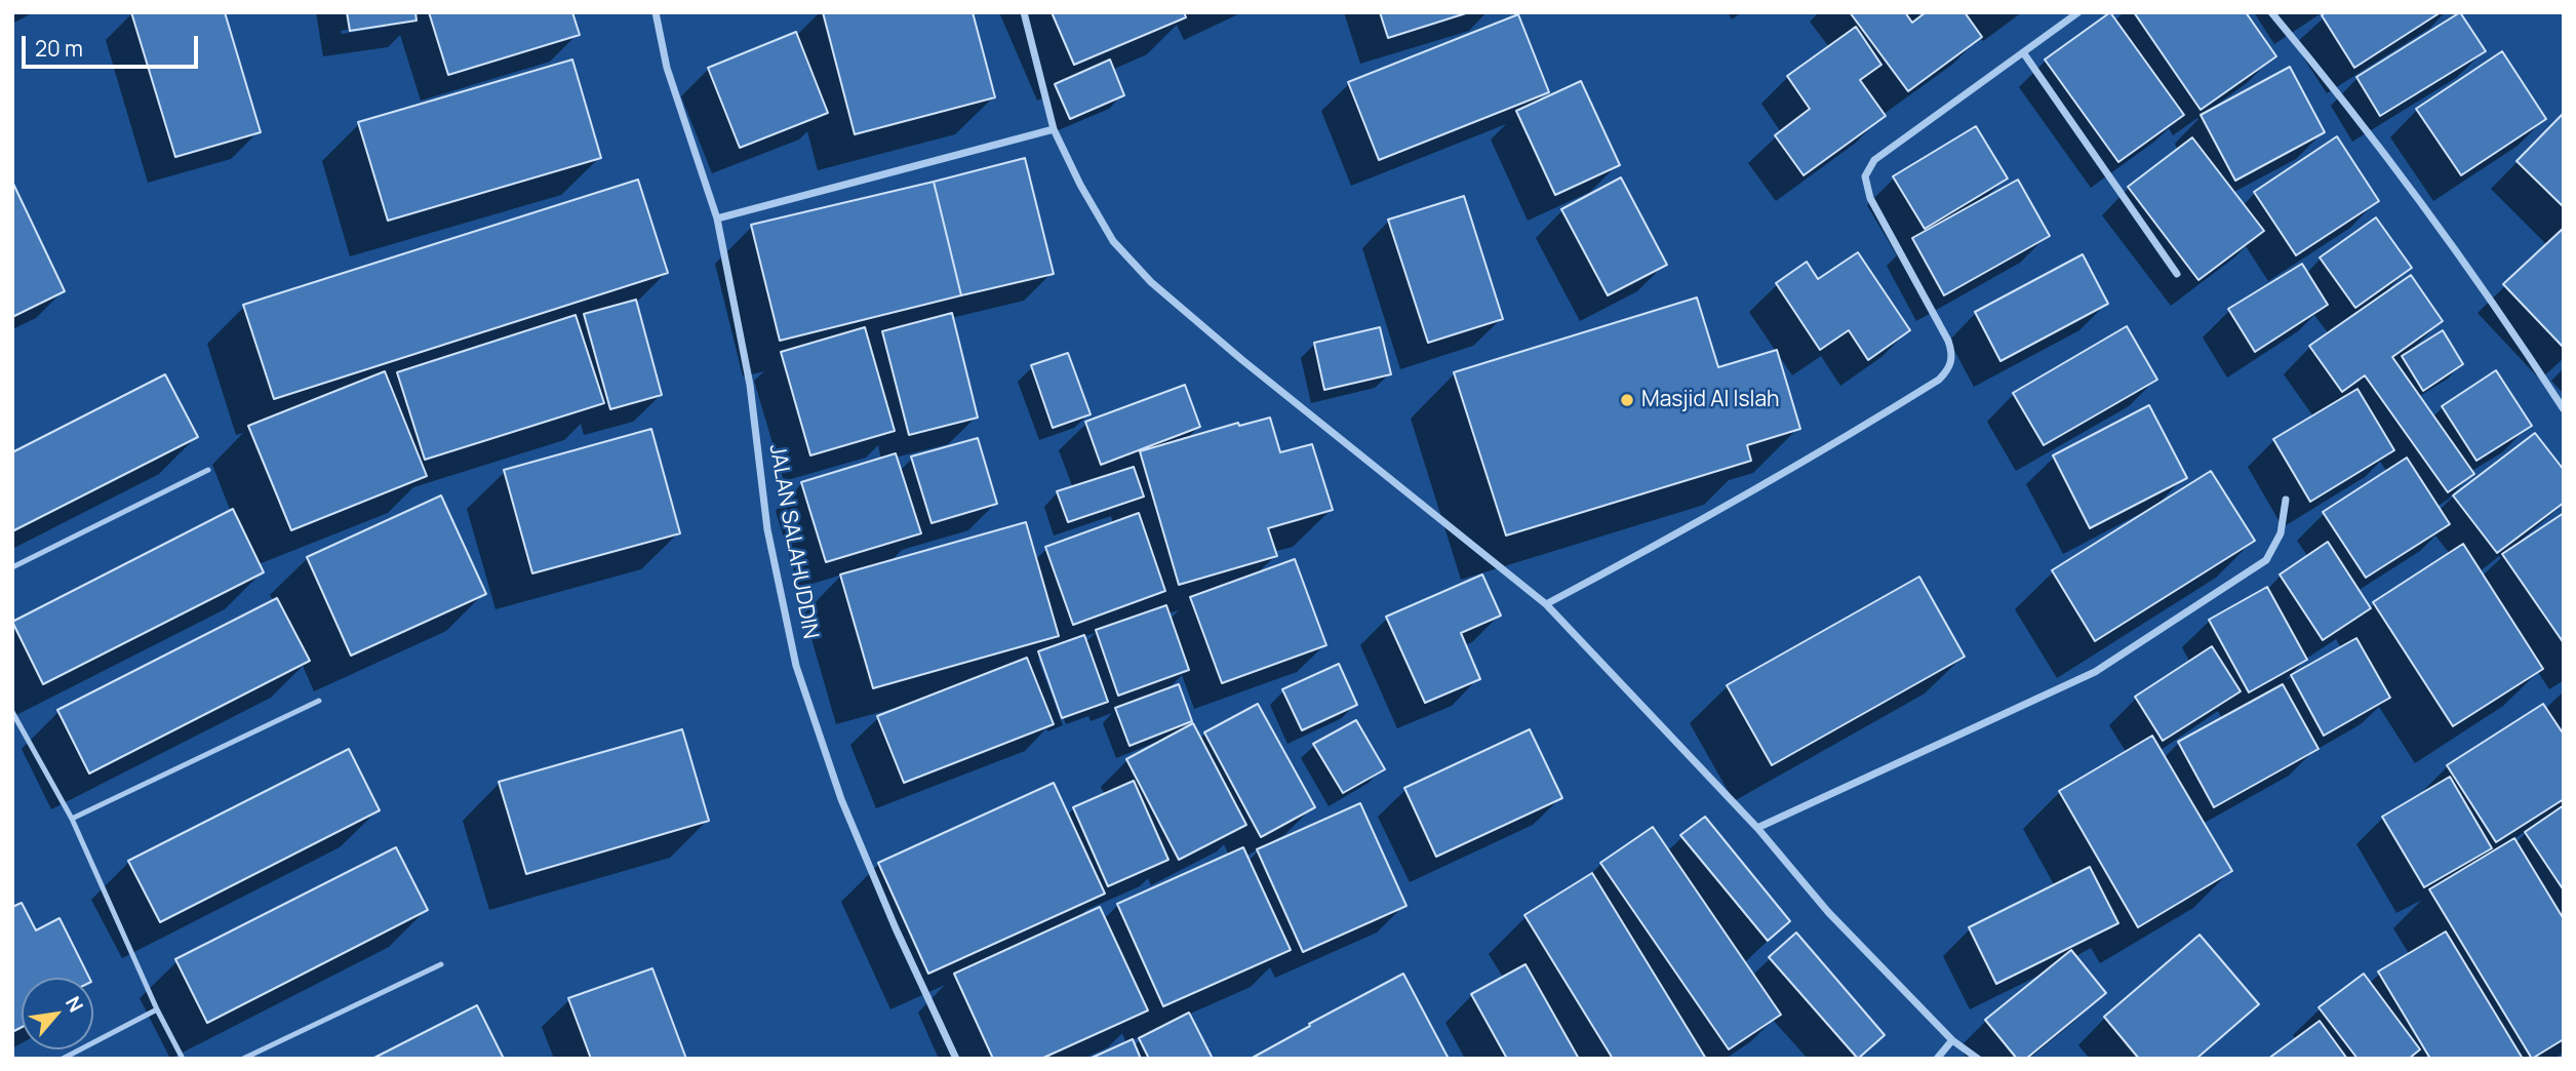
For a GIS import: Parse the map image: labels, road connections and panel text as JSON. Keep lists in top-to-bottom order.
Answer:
{
  "streets": {
    "street": ["JALAN SALAHUDDIN"]
  },
  "places": ["Masjid Al Islah"],
  "scale_bar": "20 m",
  "north": "top right"
}
